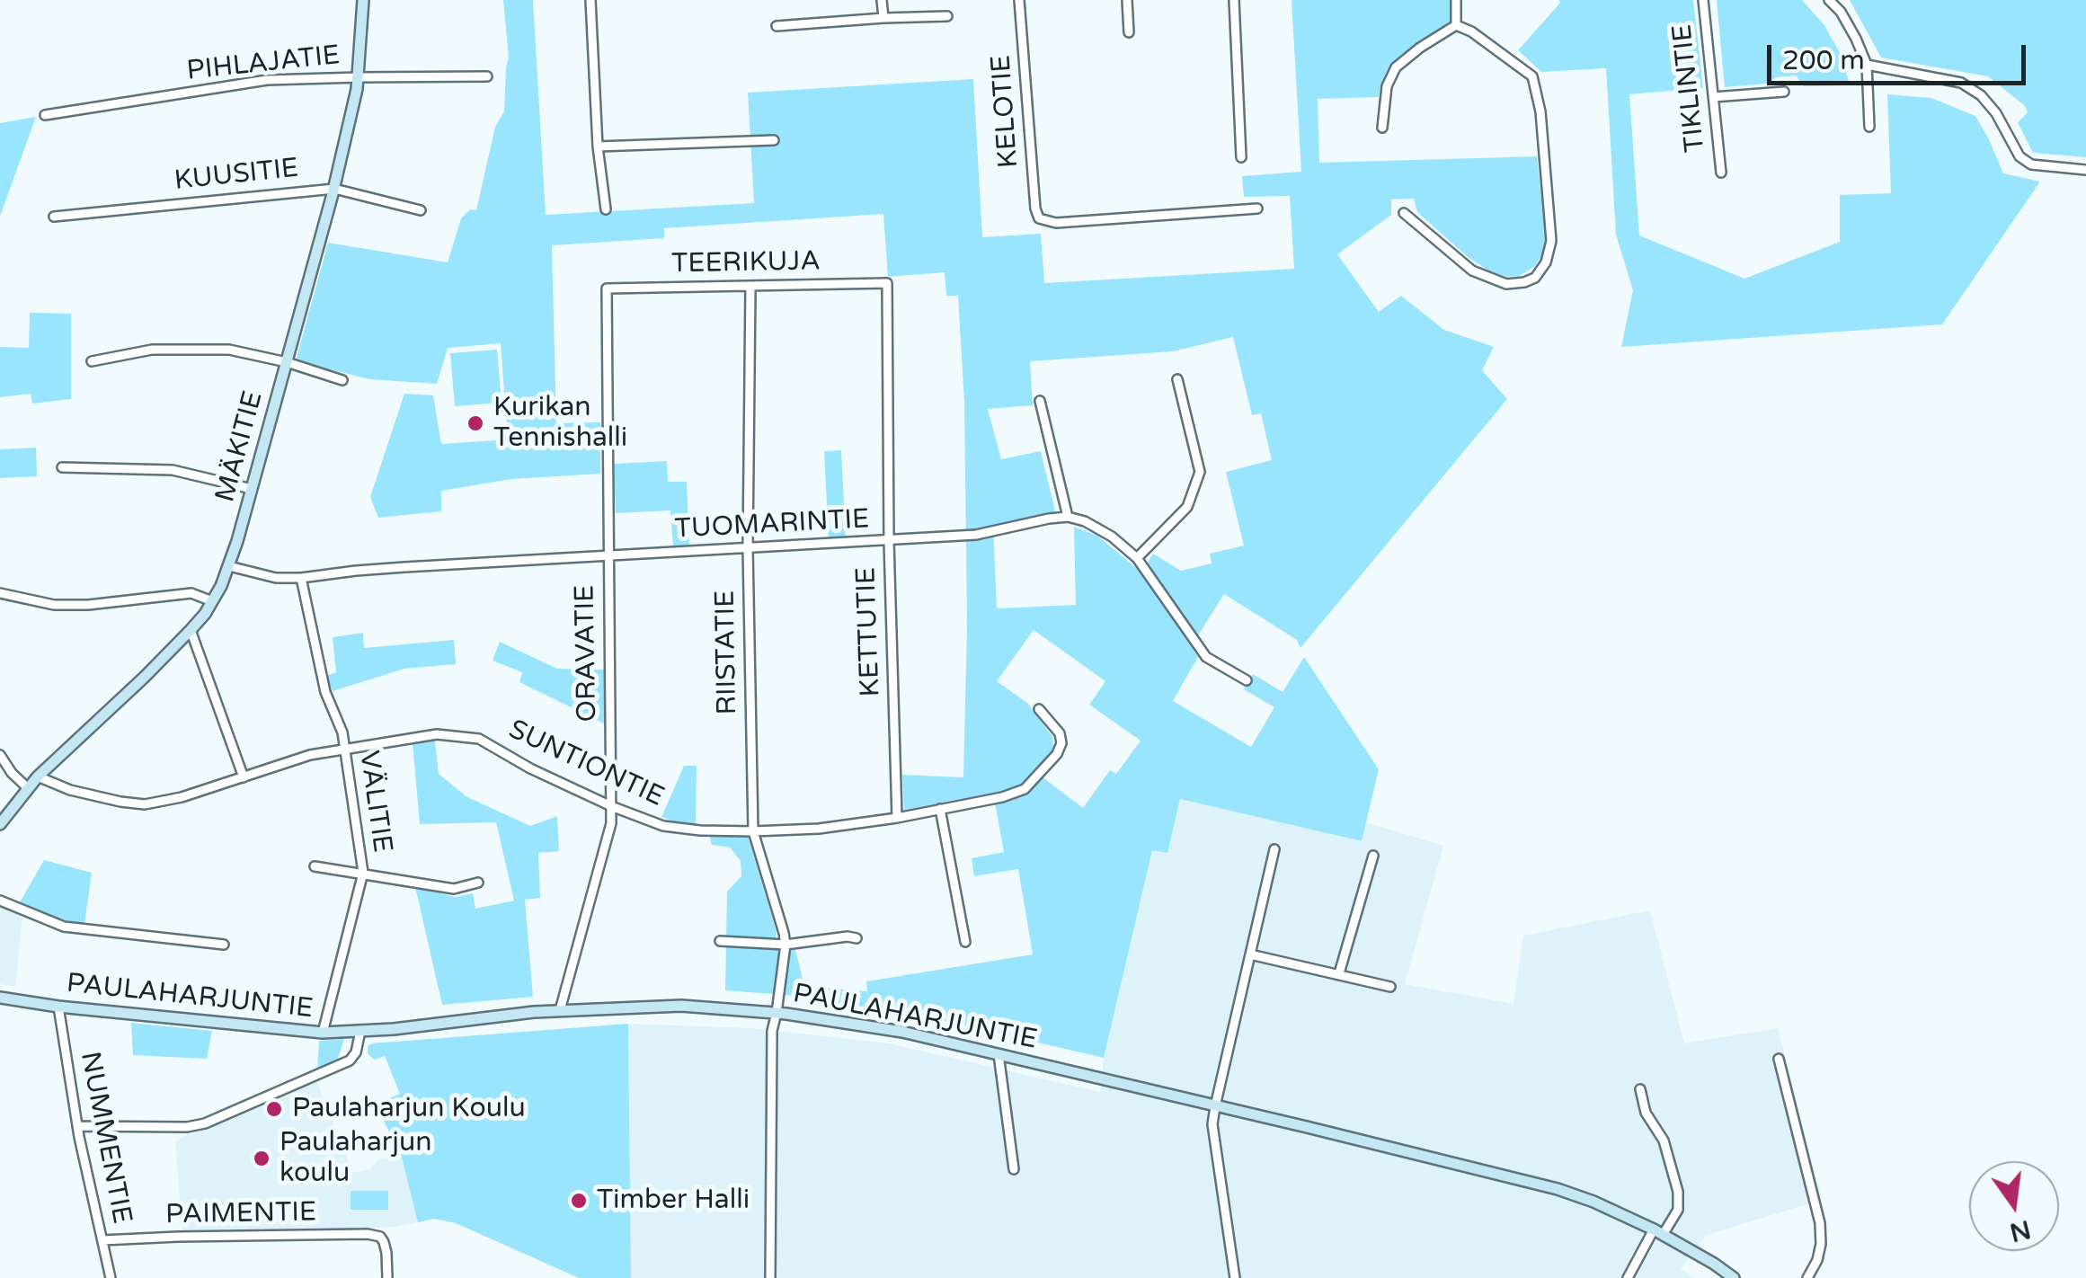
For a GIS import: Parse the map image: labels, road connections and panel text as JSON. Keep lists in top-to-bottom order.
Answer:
{
  "streets": {
    "main road": ["MÄKITIE", "PAULAHARJUNTIE"],
    "street": [
      "PIHLAJATIE",
      "TIKLINTIE",
      "KELOTIE",
      "KUUSITIE",
      "TEERIKUJA",
      "TUOMARINTIE",
      "KETTUTIE",
      "RIISTATIE",
      "ORAVATIE",
      "SUNTIONTIE",
      "VÄLITIE",
      "NUMMENTIE",
      "PAIMENTIE"
    ]
  },
  "crossings": [
    ["PIHLAJATIE", "MÄKITIE"],
    ["KUUSITIE", "MÄKITIE"],
    ["TEERIKUJA", "KETTUTIE"],
    ["TEERIKUJA", "RIISTATIE"],
    ["TEERIKUJA", "ORAVATIE"],
    ["MÄKITIE", "TUOMARINTIE"],
    ["MÄKITIE", "SUNTIONTIE"],
    ["TUOMARINTIE", "KETTUTIE"],
    ["TUOMARINTIE", "RIISTATIE"],
    ["TUOMARINTIE", "ORAVATIE"],
    ["TUOMARINTIE", "VÄLITIE"],
    ["KETTUTIE", "SUNTIONTIE"],
    ["RIISTATIE", "SUNTIONTIE"],
    ["RIISTATIE", "PAULAHARJUNTIE"],
    ["ORAVATIE", "SUNTIONTIE"],
    ["ORAVATIE", "PAULAHARJUNTIE"],
    ["SUNTIONTIE", "VÄLITIE"],
    ["VÄLITIE", "PAULAHARJUNTIE"],
    ["PAULAHARJUNTIE", "NUMMENTIE"],
    ["NUMMENTIE", "PAIMENTIE"]
  ],
  "places": [
    "Kurikan Tennishalli",
    "Paulaharjun Koulu",
    "Paulaharjun koulu",
    "Timber Halli"
  ],
  "scale_bar": "200 m",
  "north": "bottom"
}
